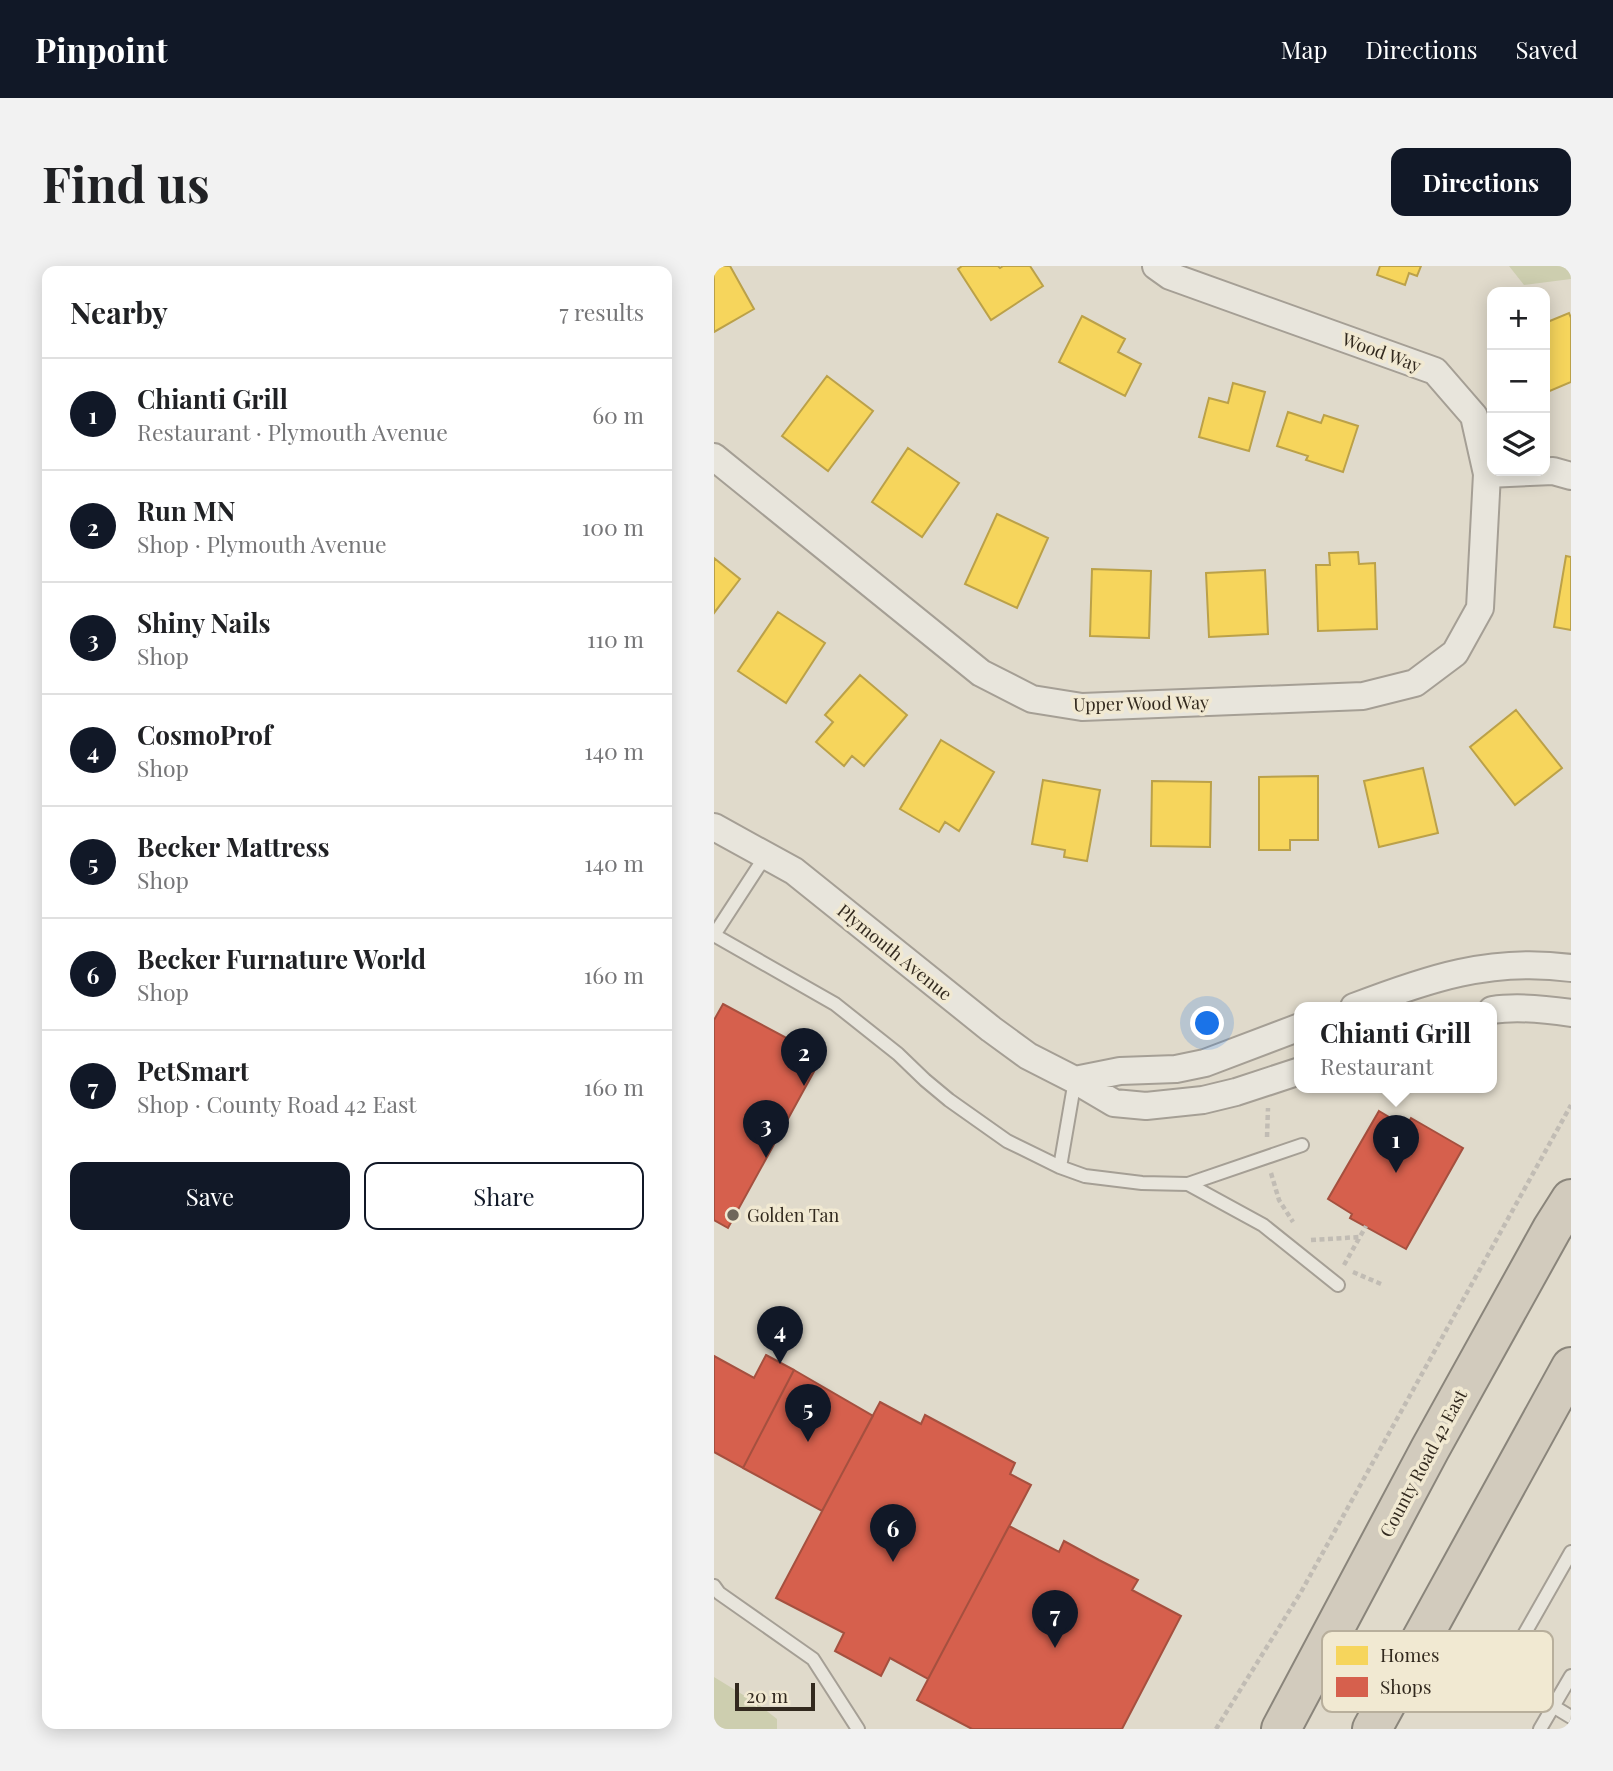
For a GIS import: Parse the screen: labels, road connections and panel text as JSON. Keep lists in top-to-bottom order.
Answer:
{
  "streets": {
    "highway": ["County Road 42 East"],
    "street": ["Wood Way", "Upper Wood Way", "Plymouth Avenue"]
  },
  "crossings": [
    ["Wood Way", "Upper Wood Way"]
  ],
  "places": ["Golden Tan"],
  "legend": ["Homes", "Shops"],
  "scale_bar": "20 m",
  "page": {
    "header": "Pinpoint",
    "nav": ["Map", "Directions", "Saved"],
    "buttons": [
      "Directions",
      ["Save", "Share"]
    ],
    "title": "Find us",
    "heading": ["Nearby", "7 results"],
    "map_buttons": ["+", "−"],
    "list": [
      {
        "mark": "1",
        "name": "Chianti Grill",
        "note": "Restaurant · Plymouth Avenue",
        "value": "60 m"
      },
      {
        "mark": "2",
        "name": "Run MN",
        "note": "Shop · Plymouth Avenue",
        "value": "100 m"
      },
      {
        "mark": "3",
        "name": "Shiny Nails",
        "note": "Shop",
        "value": "110 m"
      },
      {
        "mark": "4",
        "name": "CosmoProf",
        "note": "Shop",
        "value": "140 m"
      },
      {
        "mark": "5",
        "name": "Becker Mattress",
        "note": "Shop",
        "value": "140 m"
      },
      {
        "mark": "6",
        "name": "Becker Furnature World",
        "note": "Shop",
        "value": "160 m"
      },
      {
        "mark": "7",
        "name": "PetSmart",
        "note": "Shop · County Road 42 East",
        "value": "160 m"
      }
    ],
    "popup": ["Chianti Grill", "Restaurant"],
    "pins": [
      "2",
      "3",
      "1",
      "4",
      "5",
      "6",
      "7"
    ],
    "scale": "20 m"
  }
}
